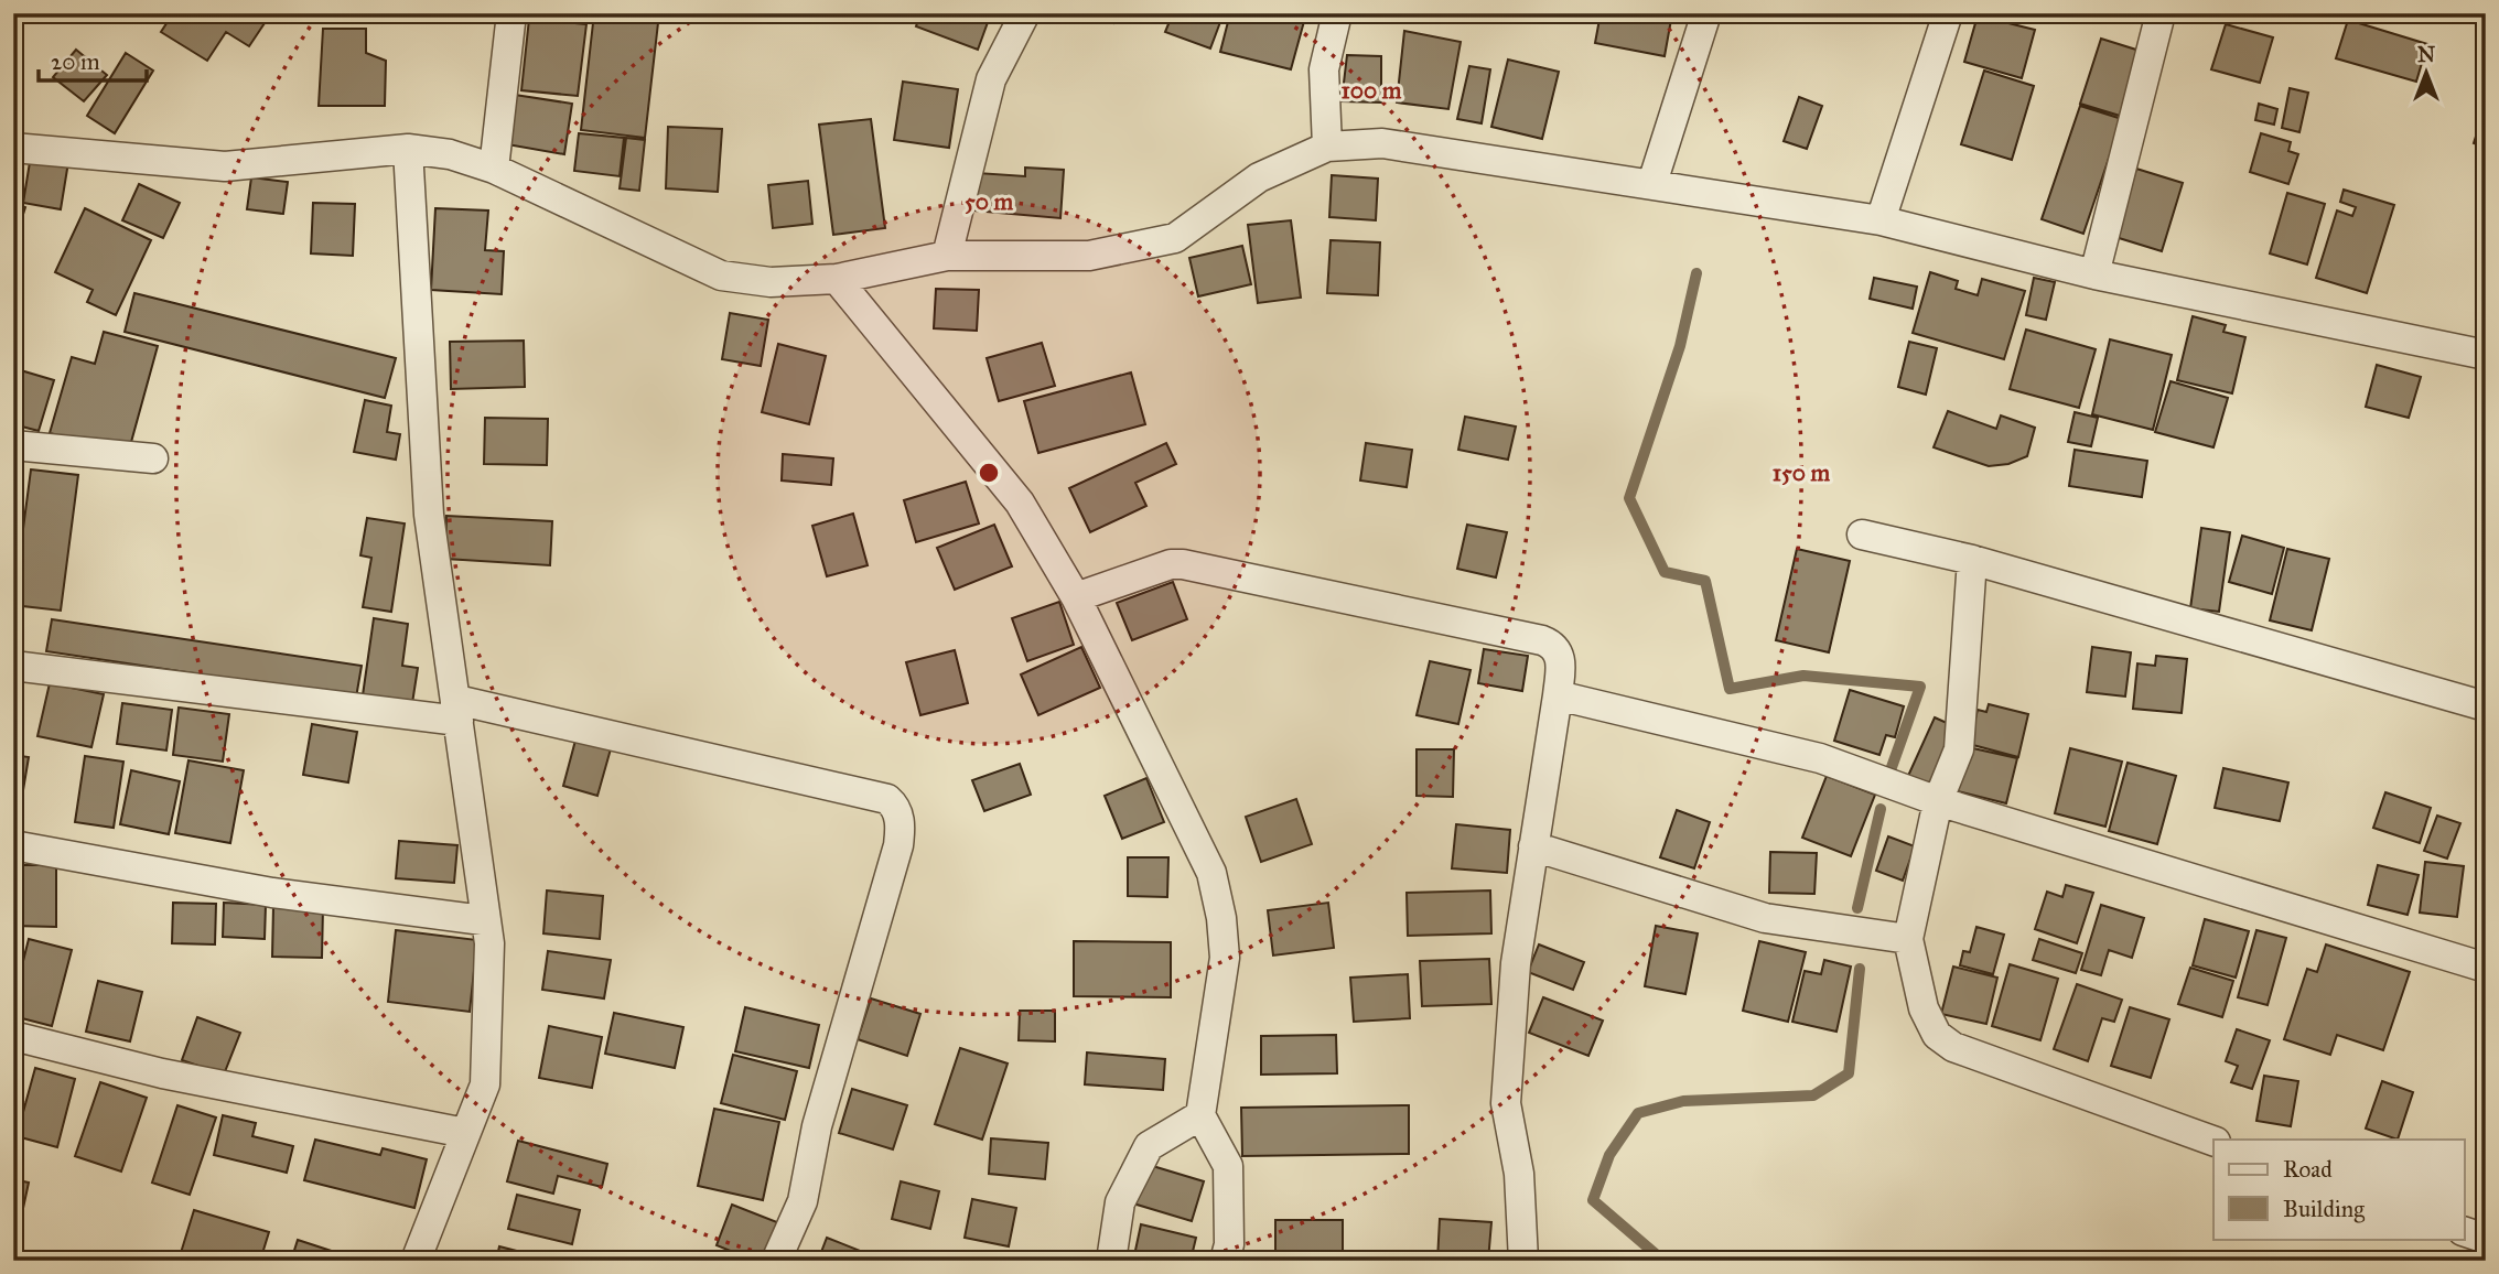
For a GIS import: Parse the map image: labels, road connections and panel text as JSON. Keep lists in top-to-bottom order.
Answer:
{
  "legend": ["Road", "Building"],
  "scale_bar": "20 m",
  "north": "top",
  "rings": ["100 m", "50 m", "150 m"]
}
